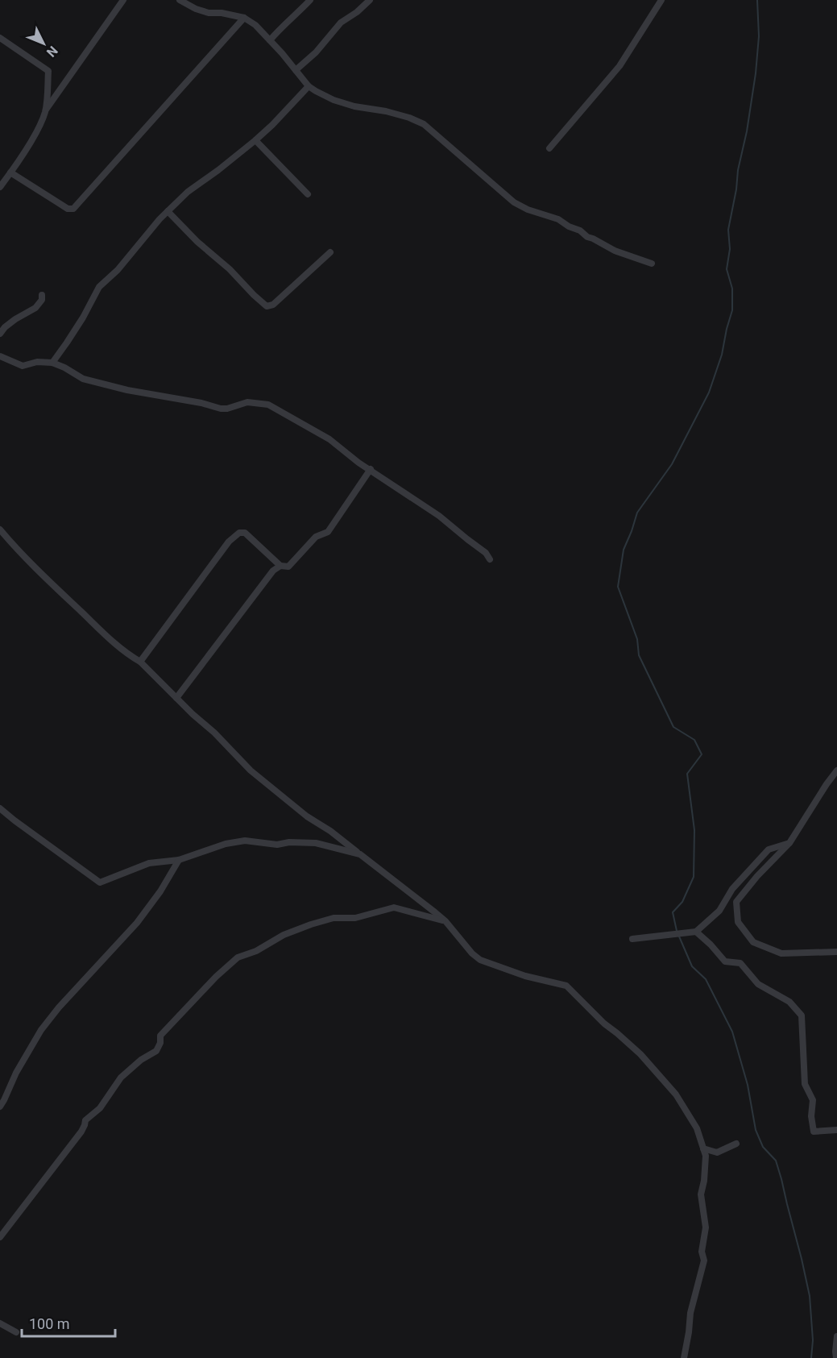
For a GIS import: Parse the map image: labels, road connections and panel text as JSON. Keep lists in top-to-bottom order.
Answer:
{
  "scale_bar": "100 m",
  "north": "bottom right"
}
